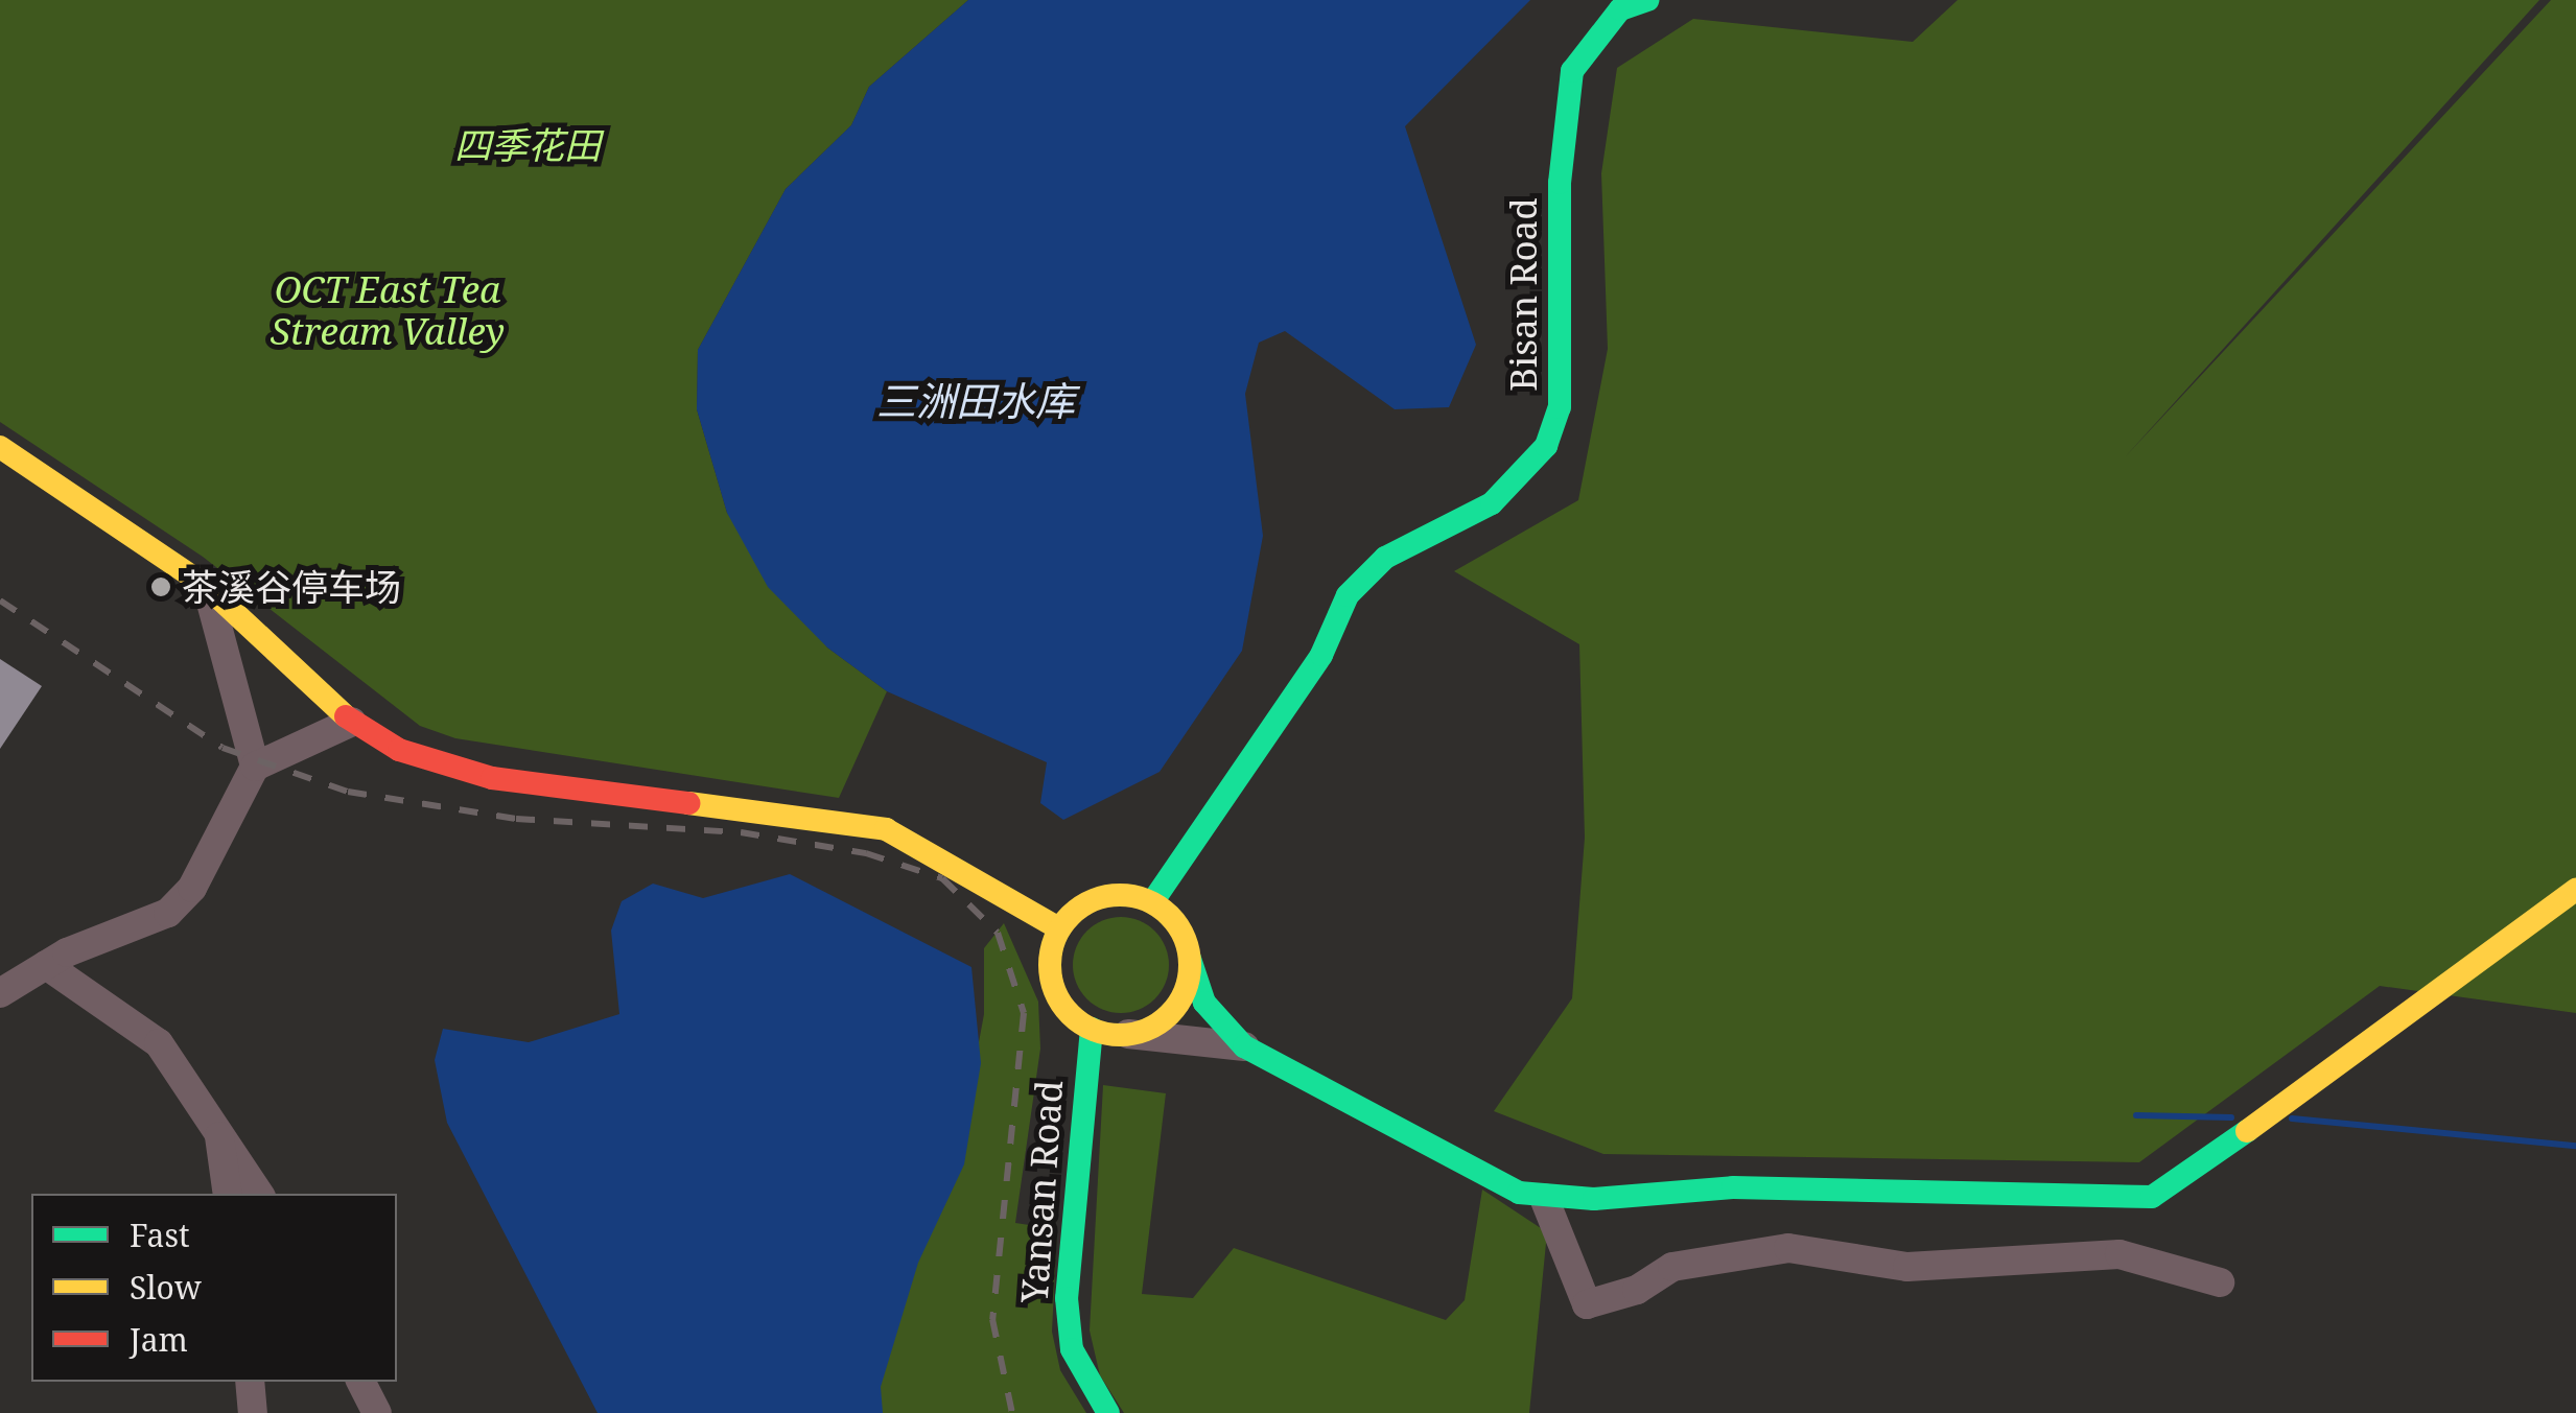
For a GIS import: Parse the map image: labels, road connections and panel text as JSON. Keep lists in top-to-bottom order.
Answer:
{
  "streets": {
    "main road": ["Bisan Road", "Yansan Road"]
  },
  "crossings": [
    ["Bisan Road", "Yansan Road"]
  ],
  "water": ["三洲田水库"],
  "parks": ["四季花田", "OCT East Tea Stream Valley"],
  "places": ["茶溪谷停车场"],
  "legend": ["Fast", "Slow", "Jam"]
}
